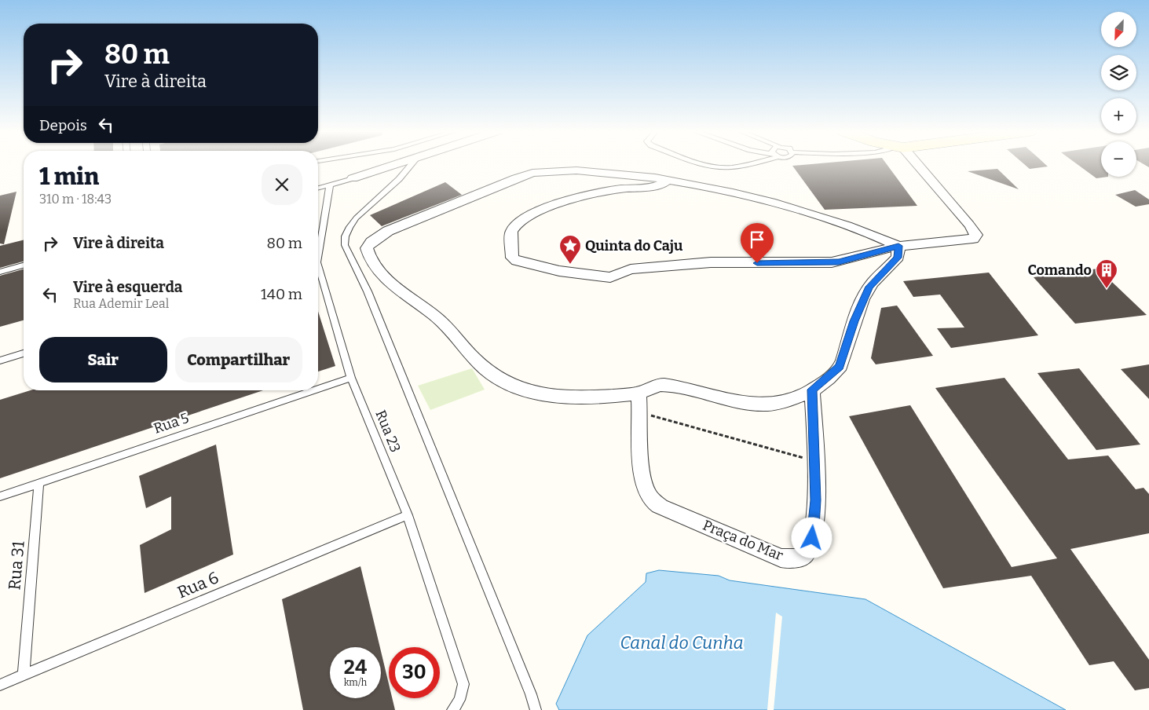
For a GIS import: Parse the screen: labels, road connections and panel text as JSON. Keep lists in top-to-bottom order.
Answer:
{
  "streets": {
    "street": ["Praça do Mar"],
    "lane": [
      "Rua 5",
      "Rua 23",
      "Rua 31",
      "Rua 6"
    ]
  },
  "crossings": [
    ["Rua 5", "Rua 23"],
    ["Rua 5", "Rua 31"],
    ["Rua 23", "Rua 6"],
    ["Rua 31", "Rua 6"]
  ],
  "water": ["Canal do Cunha"],
  "places": {
    "place": ["Quinta do Caju"],
    "building": ["Comando"]
  },
  "north": "bottom left",
  "page": {
    "map_buttons": ["+", "−"],
    "turn": ["80 m", "Vire à direita"],
    "then": "Depois",
    "heading": ["1 min", "310 m · 18:43"],
    "list": [
      {
        "name": "Vire à direita",
        "value": "80 m"
      },
      {
        "name": "Vire à esquerda",
        "note": "Rua Ademir Leal",
        "value": "140 m"
      }
    ],
    "buttons": ["Sair", "Compartilhar"],
    "speed": "24 km/h",
    "limit": "30"
  }
}
